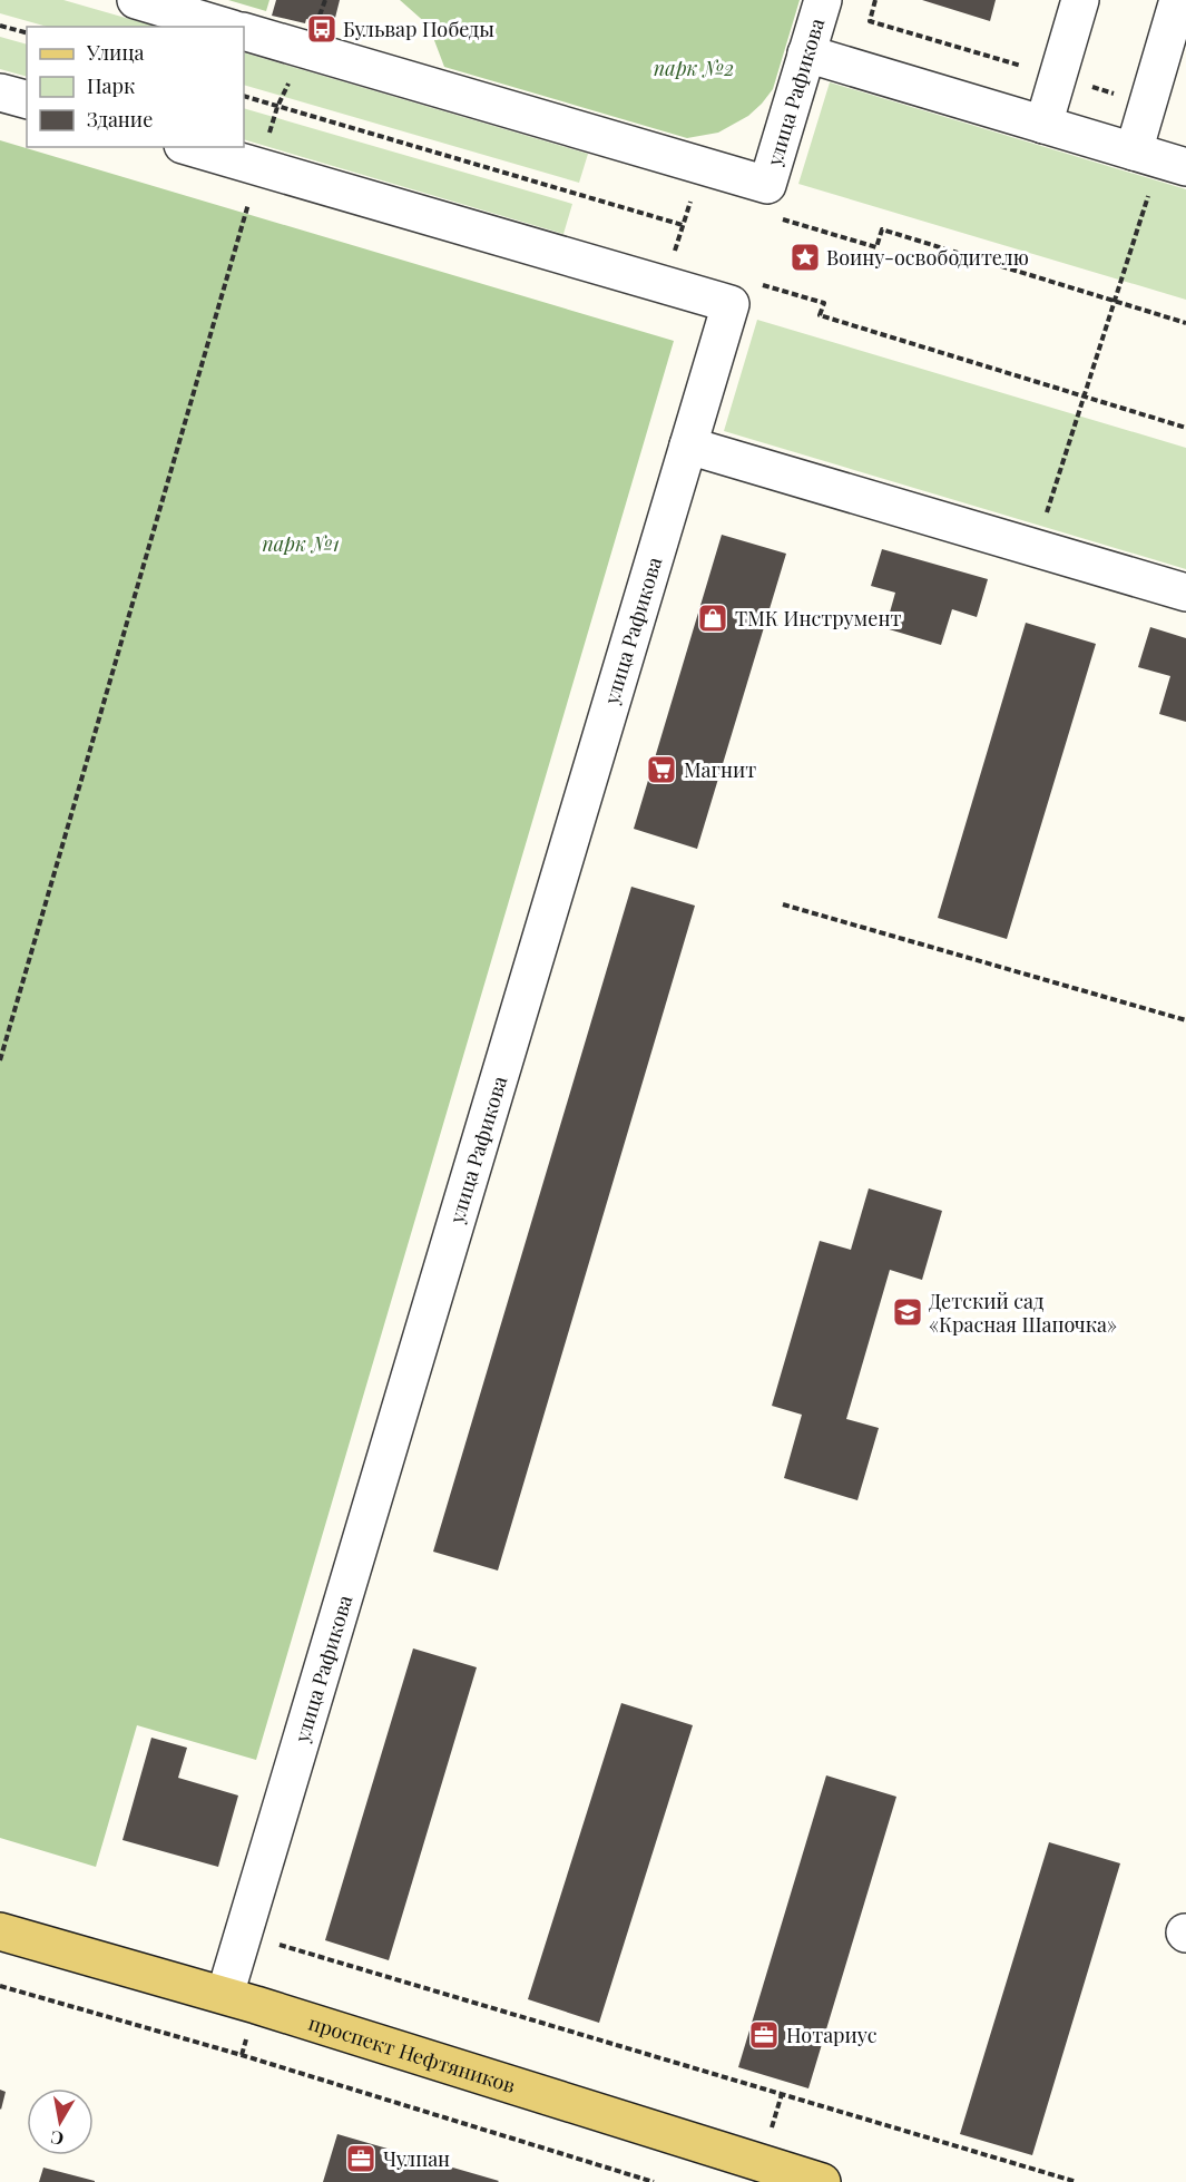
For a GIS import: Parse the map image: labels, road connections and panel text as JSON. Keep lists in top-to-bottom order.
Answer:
{
  "streets": {
    "main road": ["проспект Нефтяников"],
    "street": ["улица Рафикова"]
  },
  "crossings": [
    ["улица Рафикова", "проспект Нефтяников"]
  ],
  "parks": ["парк №2", "парк №1"],
  "places": {
    "bus stop": ["Бульвар Победы"],
    "place": ["Воину-освободителю"],
    "shop": ["ТМК Инструмент"],
    "supermarket": ["Магнит"],
    "school or university": ["Детский сад «Красная Шапочка»"],
    "office": ["Нотариус", "Чулпан"]
  },
  "legend": ["Улица", "Парк", "Здание"],
  "north": "bottom"
}
